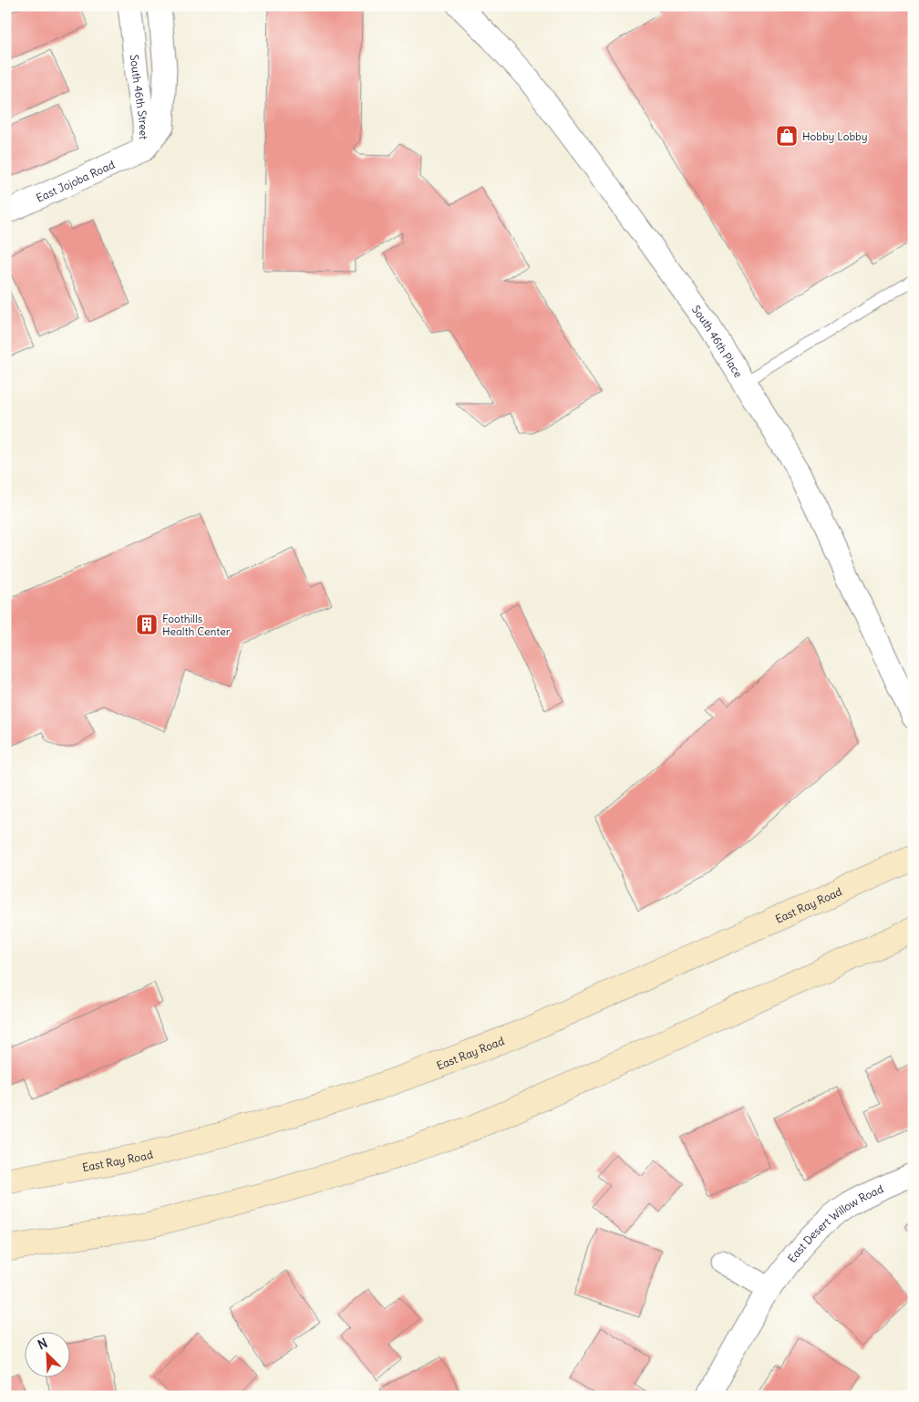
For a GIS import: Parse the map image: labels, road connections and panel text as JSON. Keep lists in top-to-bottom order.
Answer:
{
  "streets": {
    "main road": ["East Ray Road"],
    "street": [
      "South 46th Street",
      "East Jojoba Road",
      "South 46th Place",
      "East Desert Willow Road"
    ]
  },
  "crossings": [
    ["South 46th Street", "East Jojoba Road"]
  ],
  "places": {
    "shop": ["Hobby Lobby"],
    "building": ["Foothills Health Center"]
  },
  "north": "top left"
}
